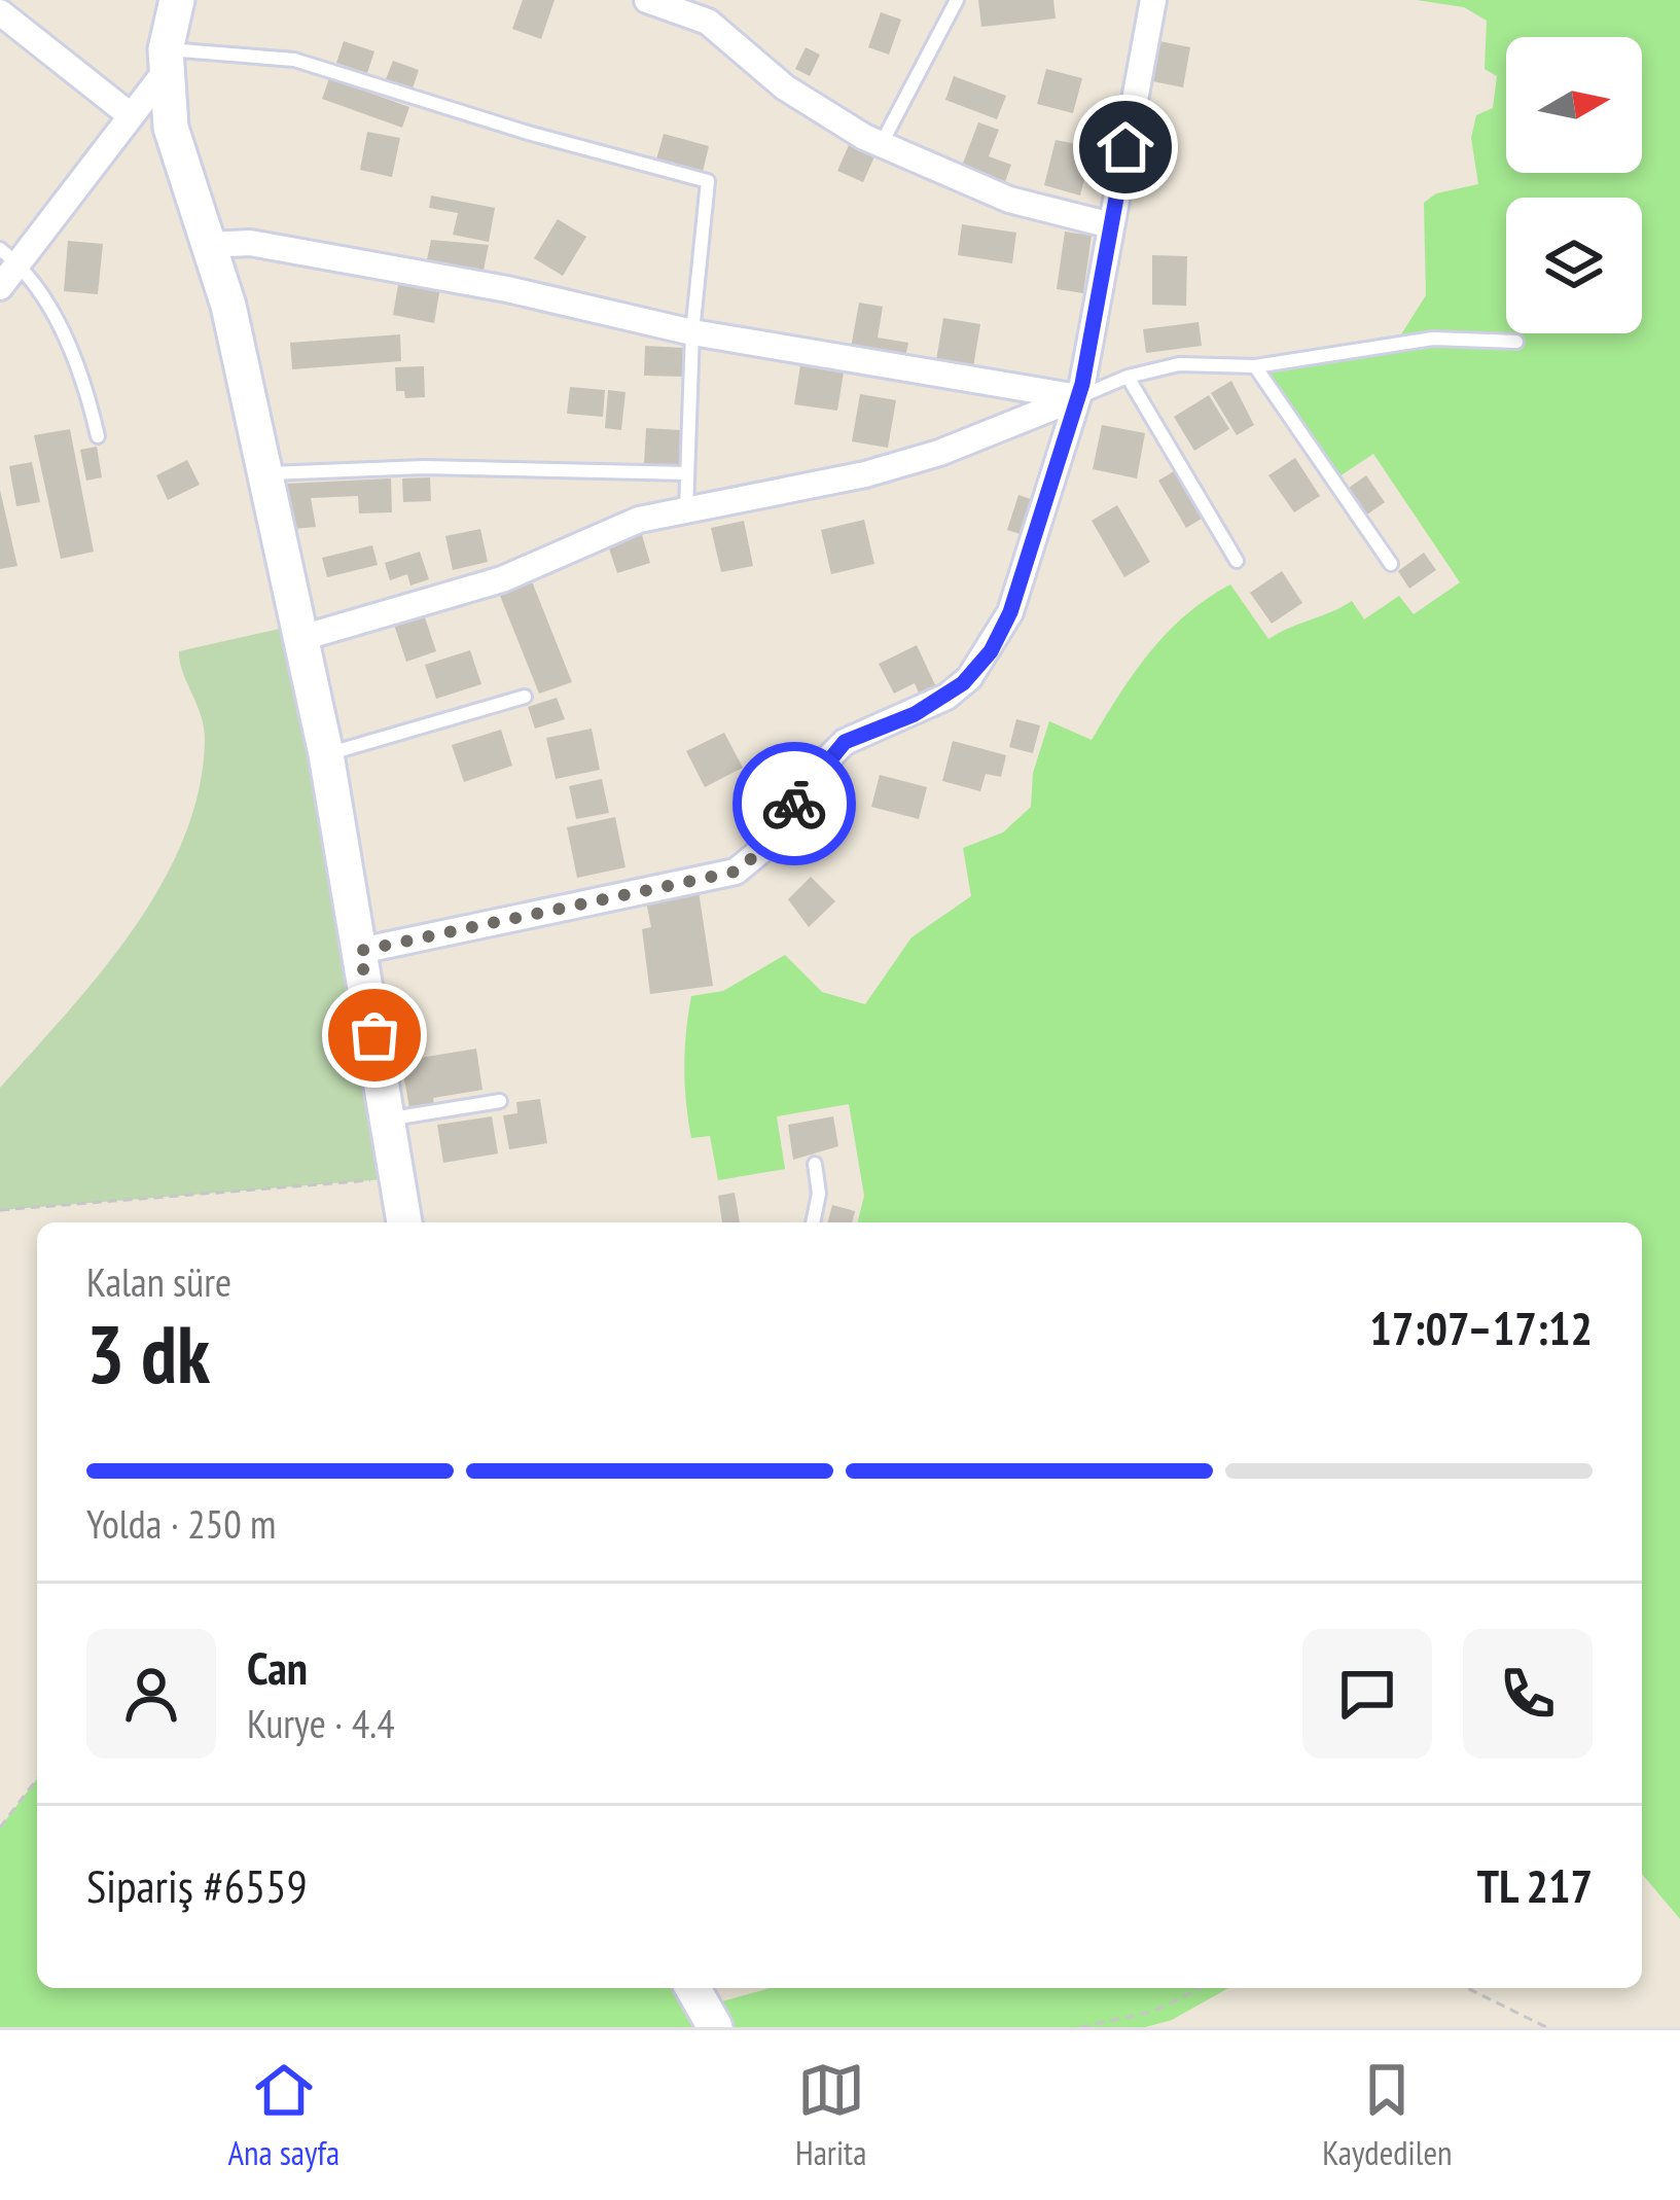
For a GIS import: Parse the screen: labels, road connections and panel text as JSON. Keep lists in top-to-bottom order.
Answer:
{
  "north": "right",
  "page": {
    "heading": ["3 dk", "Kalan süre", "17:07–17:12"],
    "panel": [
      "Can",
      "Kurye · 4.4",
      "Sipariş #6559",
      "TL 217"
    ],
    "bar": "Yolda · 250 m",
    "tabs": ["Ana sayfa", "Harita", "Kaydedilen"]
  }
}
